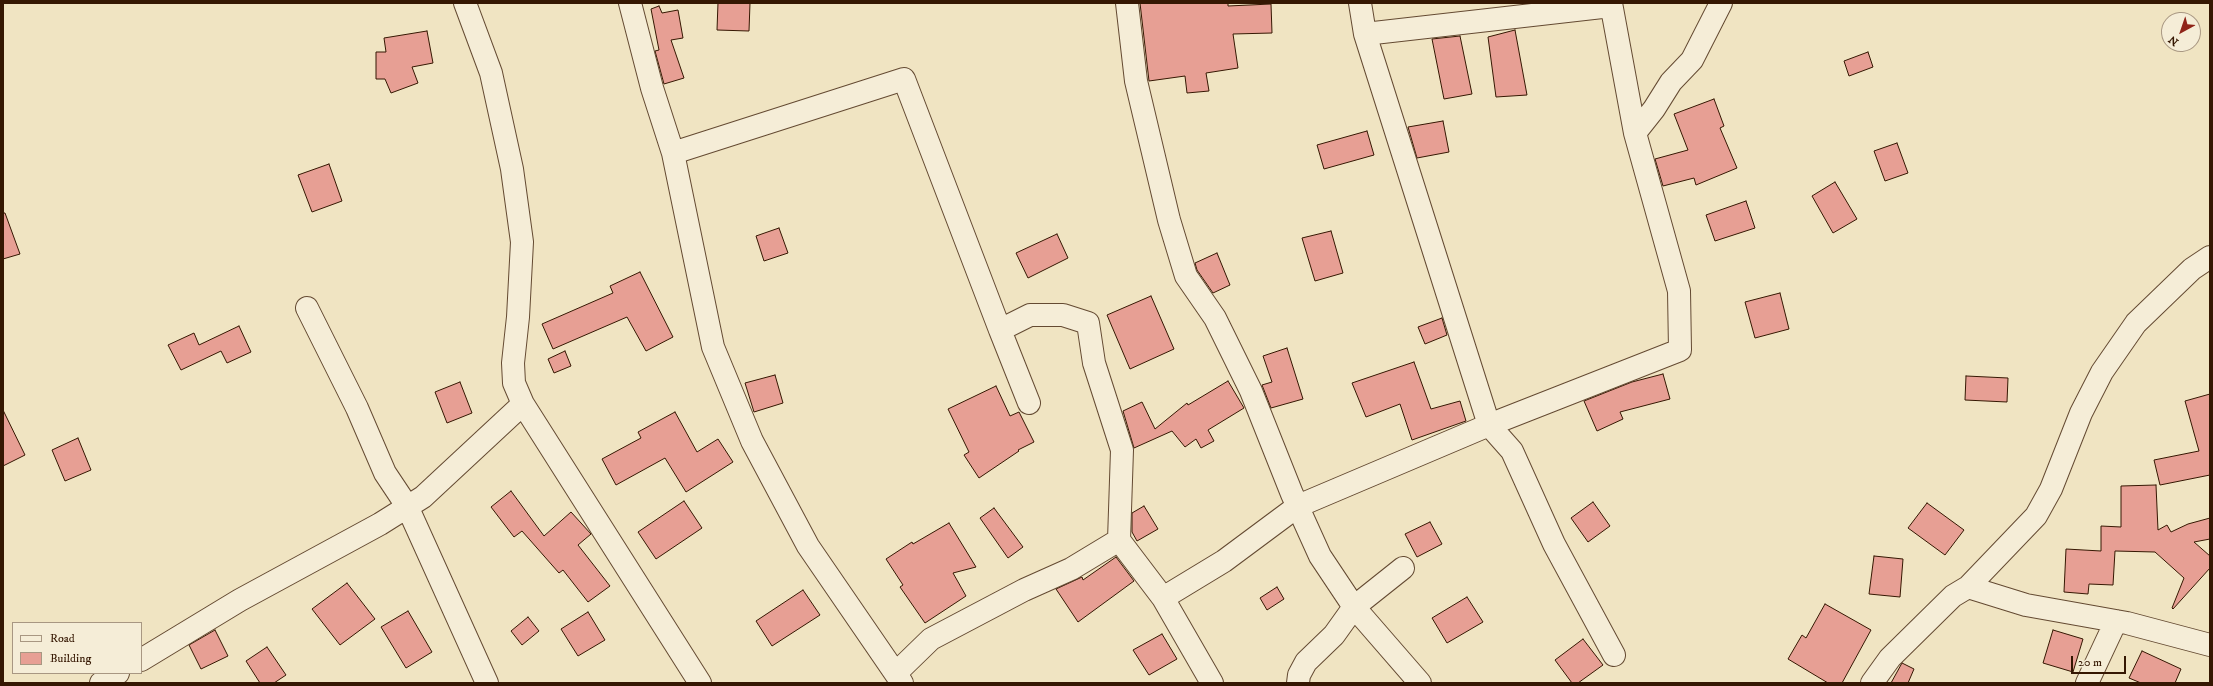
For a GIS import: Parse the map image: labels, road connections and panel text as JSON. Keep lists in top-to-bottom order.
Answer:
{
  "legend": ["Road", "Building"],
  "scale_bar": "20 m",
  "north": "bottom left"
}
